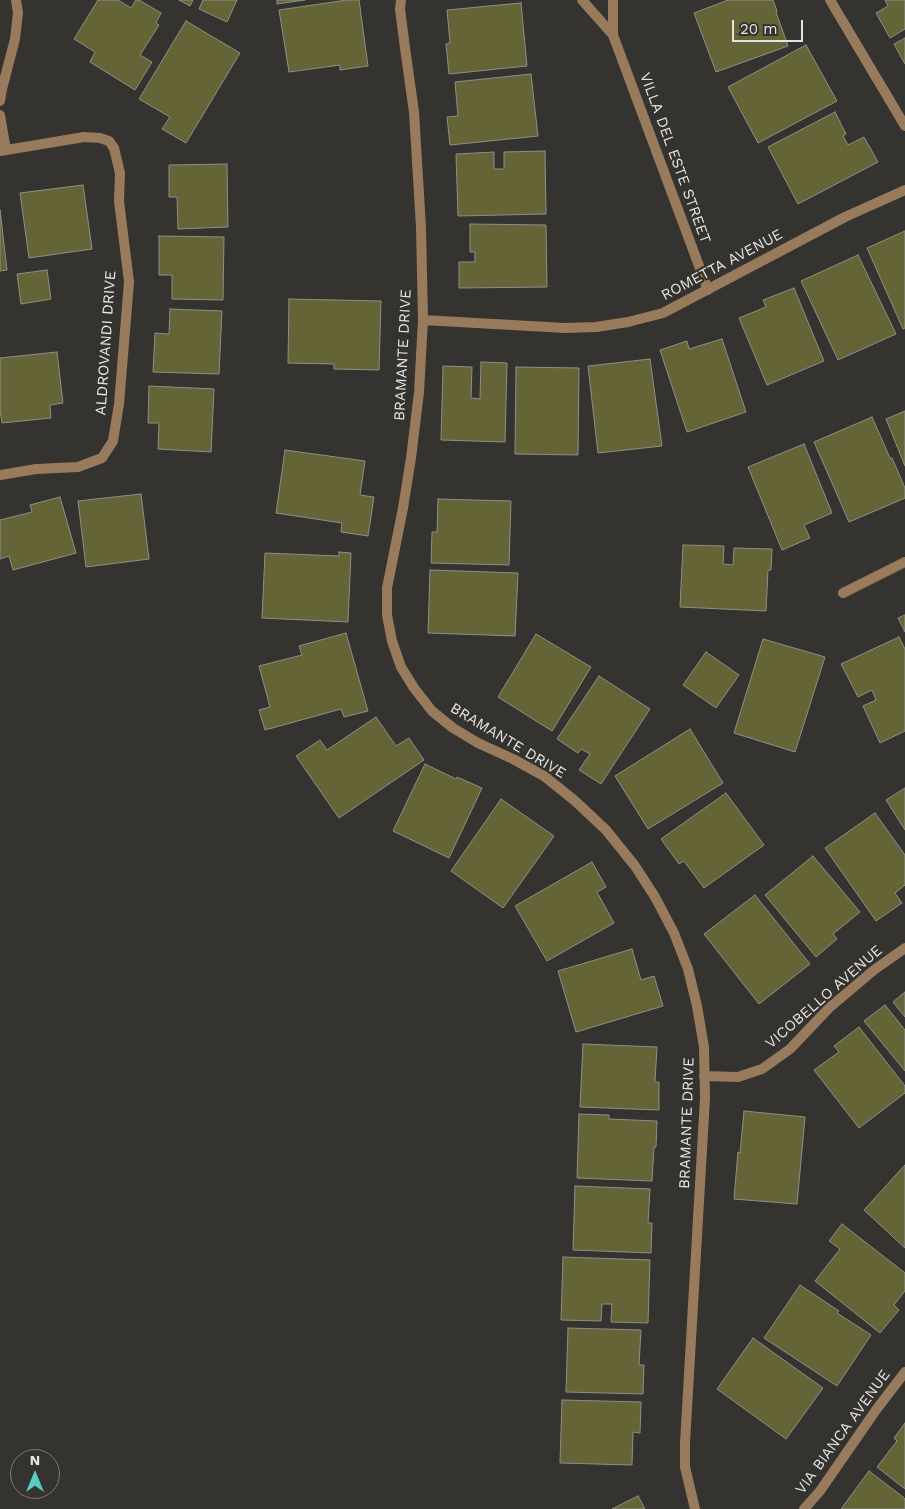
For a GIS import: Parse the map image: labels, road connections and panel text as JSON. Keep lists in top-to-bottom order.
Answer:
{
  "streets": {
    "street": [
      "VILLA DEL ESTE STREET",
      "ROMETTA AVENUE",
      "ALDROVANDI DRIVE",
      "BRAMANTE DRIVE",
      "VICOBELLO AVENUE",
      "VIA BIANCA AVENUE"
    ]
  },
  "crossings": [
    ["VILLA DEL ESTE STREET", "ROMETTA AVENUE"],
    ["ROMETTA AVENUE", "BRAMANTE DRIVE"],
    ["BRAMANTE DRIVE", "VICOBELLO AVENUE"]
  ],
  "scale_bar": "20 m",
  "north": "top"
}
